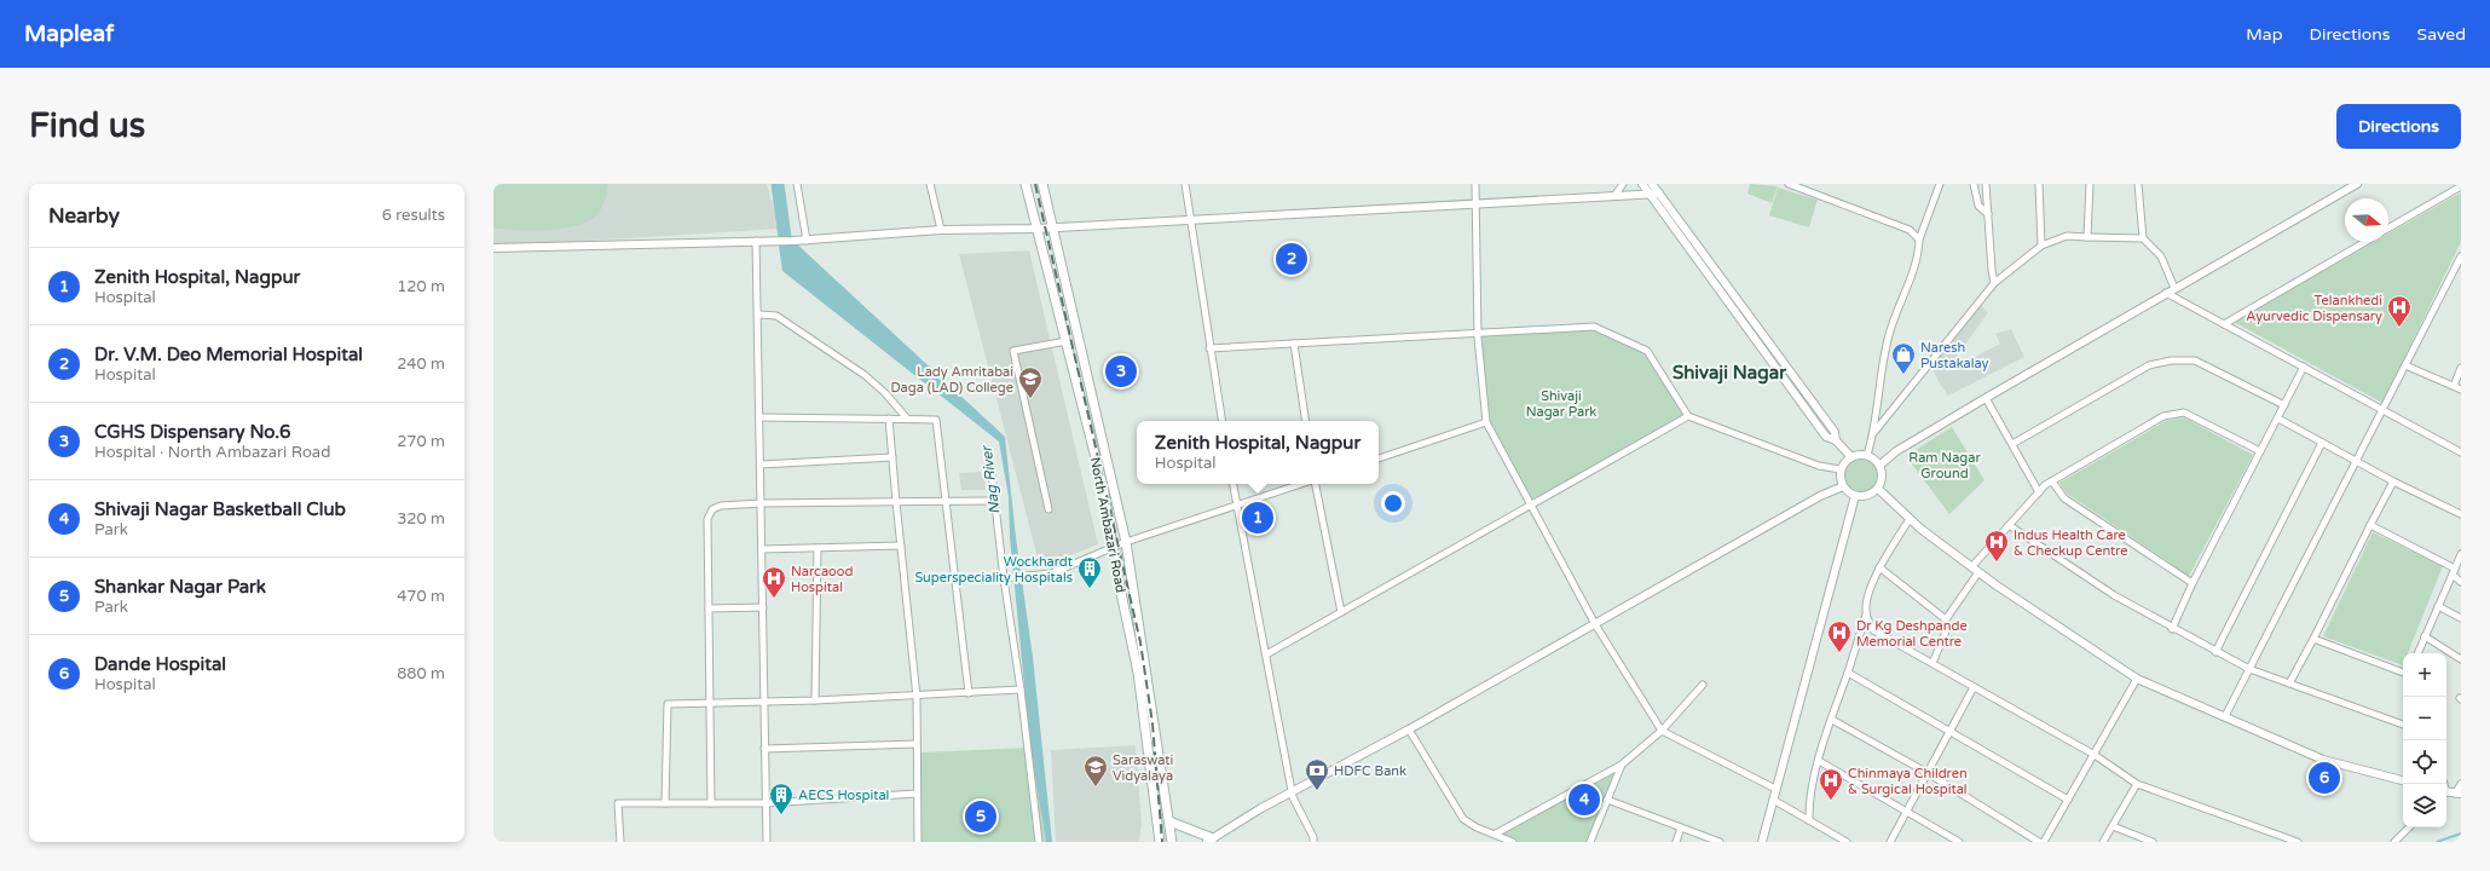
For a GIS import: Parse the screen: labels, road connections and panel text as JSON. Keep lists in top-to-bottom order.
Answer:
{
  "streets": {
    "main road": ["North Ambazari Road"]
  },
  "districts": ["Shivaji Nagar"],
  "water": ["Nag River"],
  "parks": ["Shivaji Nagar Park", "Ram Nagar Ground"],
  "places": {
    "hospital": [
      "Telankhedi Ayurvedic Dispensary",
      "Indus Health Care & Checkup Centre",
      "Narcaood Hospital",
      "Dr Kg Deshpande Memorial Centre",
      "Chinmaya Children & Surgical Hospital"
    ],
    "shop": ["Naresh Pustakalay"],
    "school or university": ["Lady Amritabai Daga (LAD) College", "Saraswati Vidyalaya"],
    "building": ["Wockhardt Superspeciality Hospitals", "AECS Hospital"],
    "bank": ["HDFC Bank"]
  },
  "north": "right",
  "page": {
    "header": "Mapleaf",
    "nav": ["Map", "Directions", "Saved"],
    "buttons": "Directions",
    "title": "Find us",
    "heading": ["Nearby", "6 results"],
    "pins": [
      "2",
      "3",
      "1",
      "6",
      "4",
      "5"
    ],
    "list": [
      {
        "mark": "1",
        "name": "Zenith Hospital, Nagpur",
        "note": "Hospital",
        "value": "120 m"
      },
      {
        "mark": "2",
        "name": "Dr. V.M. Deo Memorial Hospital",
        "note": "Hospital",
        "value": "240 m"
      },
      {
        "mark": "3",
        "name": "CGHS Dispensary No.6",
        "note": "Hospital · North Ambazari Road",
        "value": "270 m"
      },
      {
        "mark": "4",
        "name": "Shivaji Nagar Basketball Club",
        "note": "Park",
        "value": "320 m"
      },
      {
        "mark": "5",
        "name": "Shankar Nagar Park",
        "note": "Park",
        "value": "470 m"
      },
      {
        "mark": "6",
        "name": "Dande Hospital",
        "note": "Hospital",
        "value": "880 m"
      }
    ],
    "popup": ["Zenith Hospital, Nagpur", "Hospital"],
    "map_buttons": ["+", "−"]
  }
}
